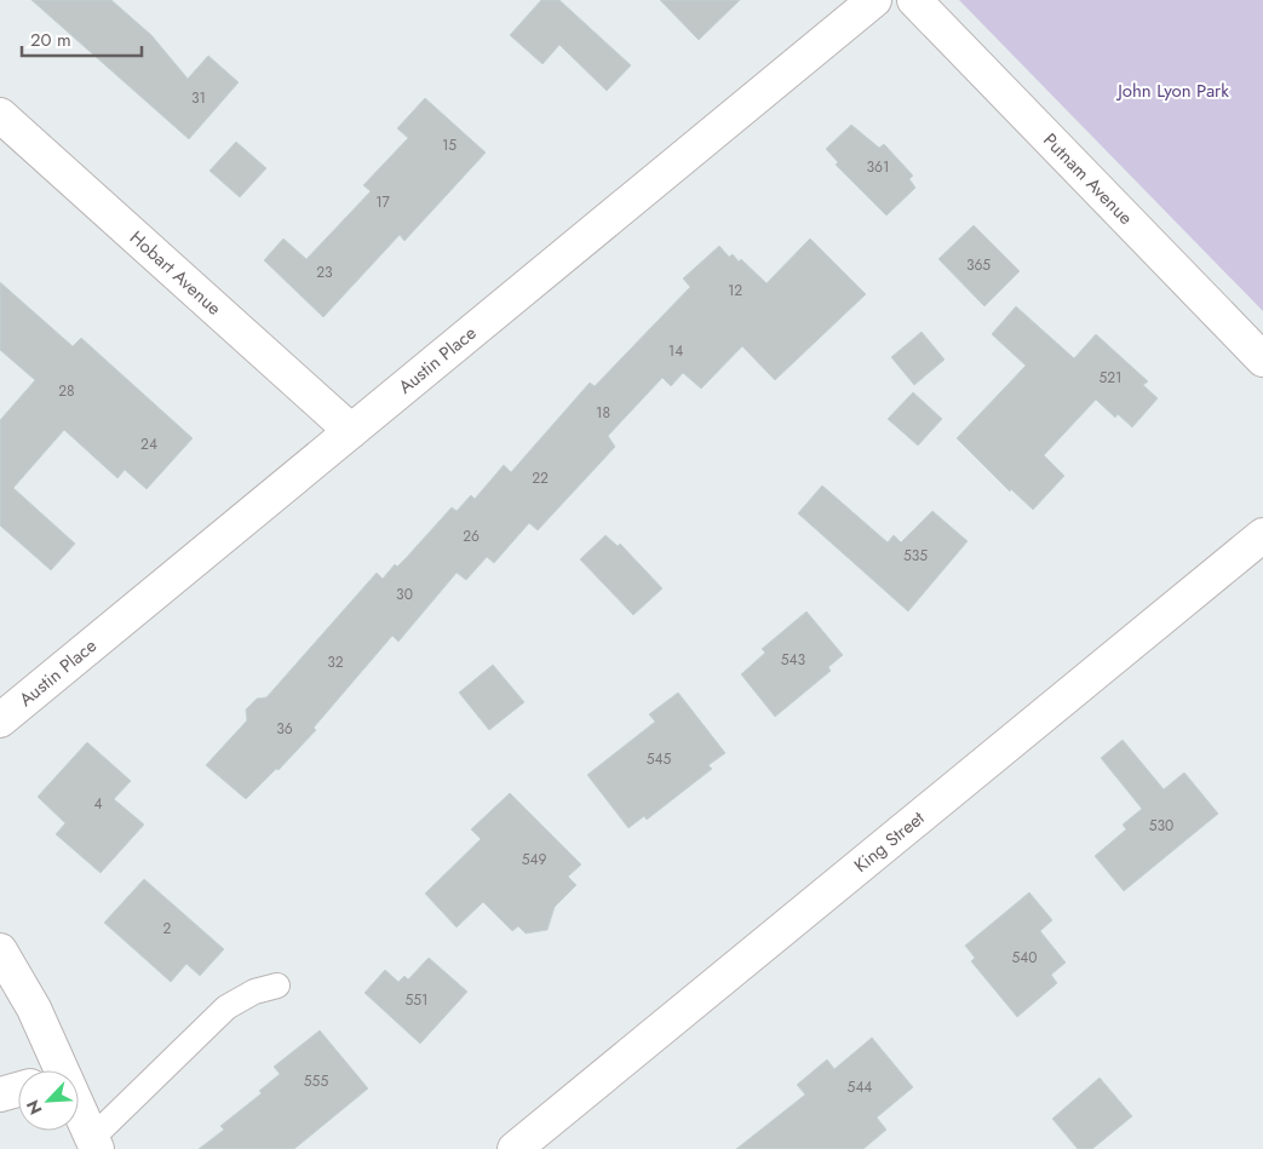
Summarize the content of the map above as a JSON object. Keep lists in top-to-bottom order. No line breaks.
{"streets":{"street":["Putnam Avenue","Hobart Avenue","Austin Place","King Street"]},"crossings":[["Hobart Avenue","Austin Place"]],"parks":["John Lyon Park"],"house_numbers":["31","15","361","17","365","23","12","14","521","28","18","24","22","26","535","30","543","32","36","545","4","530","549","2","540","551","555","544"],"scale_bar":"20 m","north":"bottom left"}
